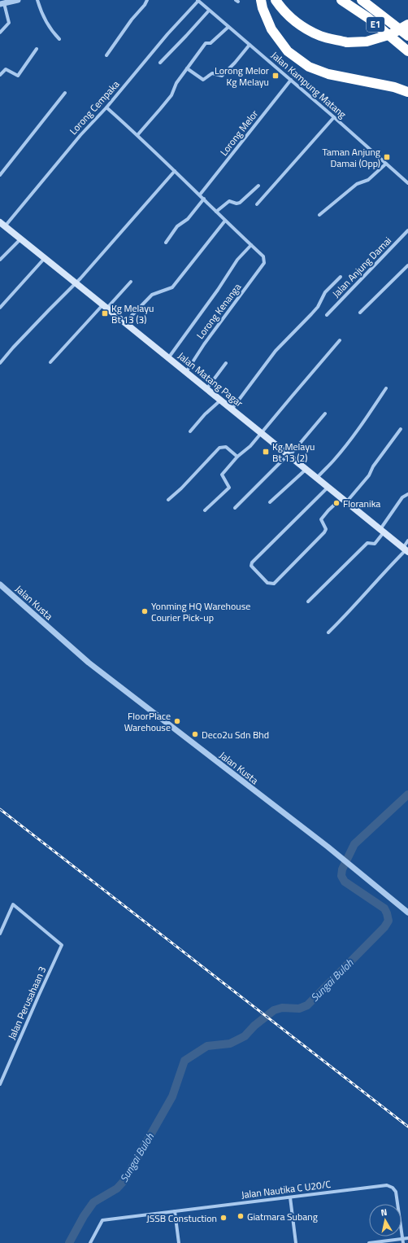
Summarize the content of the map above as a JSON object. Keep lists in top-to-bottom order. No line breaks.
{"streets":{"highway":["E1"],"main road":["Jalan Matang Pagar"],"street":["Jalan Kampung Matang","Lorong Cempaka","Lorong Melor","Jalan Anjung Damai","Lorong Kenanga","Jalan Kusta","Jalan Perusahaan 3","Jalan Nautika C U20/C"]},"crossings":[["Jalan Kampung Matang","Lorong Cempaka"],["Jalan Kampung Matang","Lorong Melor"],["Lorong Cempaka","Jalan Matang Pagar"],["Lorong Kenanga","Jalan Matang Pagar"]],"water":["Sungai Buloh"],"places":{"transit":["Lorong Melor Kg Melayu","Taman Anjung Damai (Opp)","Kg Melayu Bt 13 (3)","Kg Melayu Bt 13 (2)"],"other":["Floranika","Yonming HQ Warehouse Courier Pick-up","FloorPlace Warehouse","Deco2u Sdn Bhd","Giatmara Subang","JSSB Constuction"]},"north":"top"}
